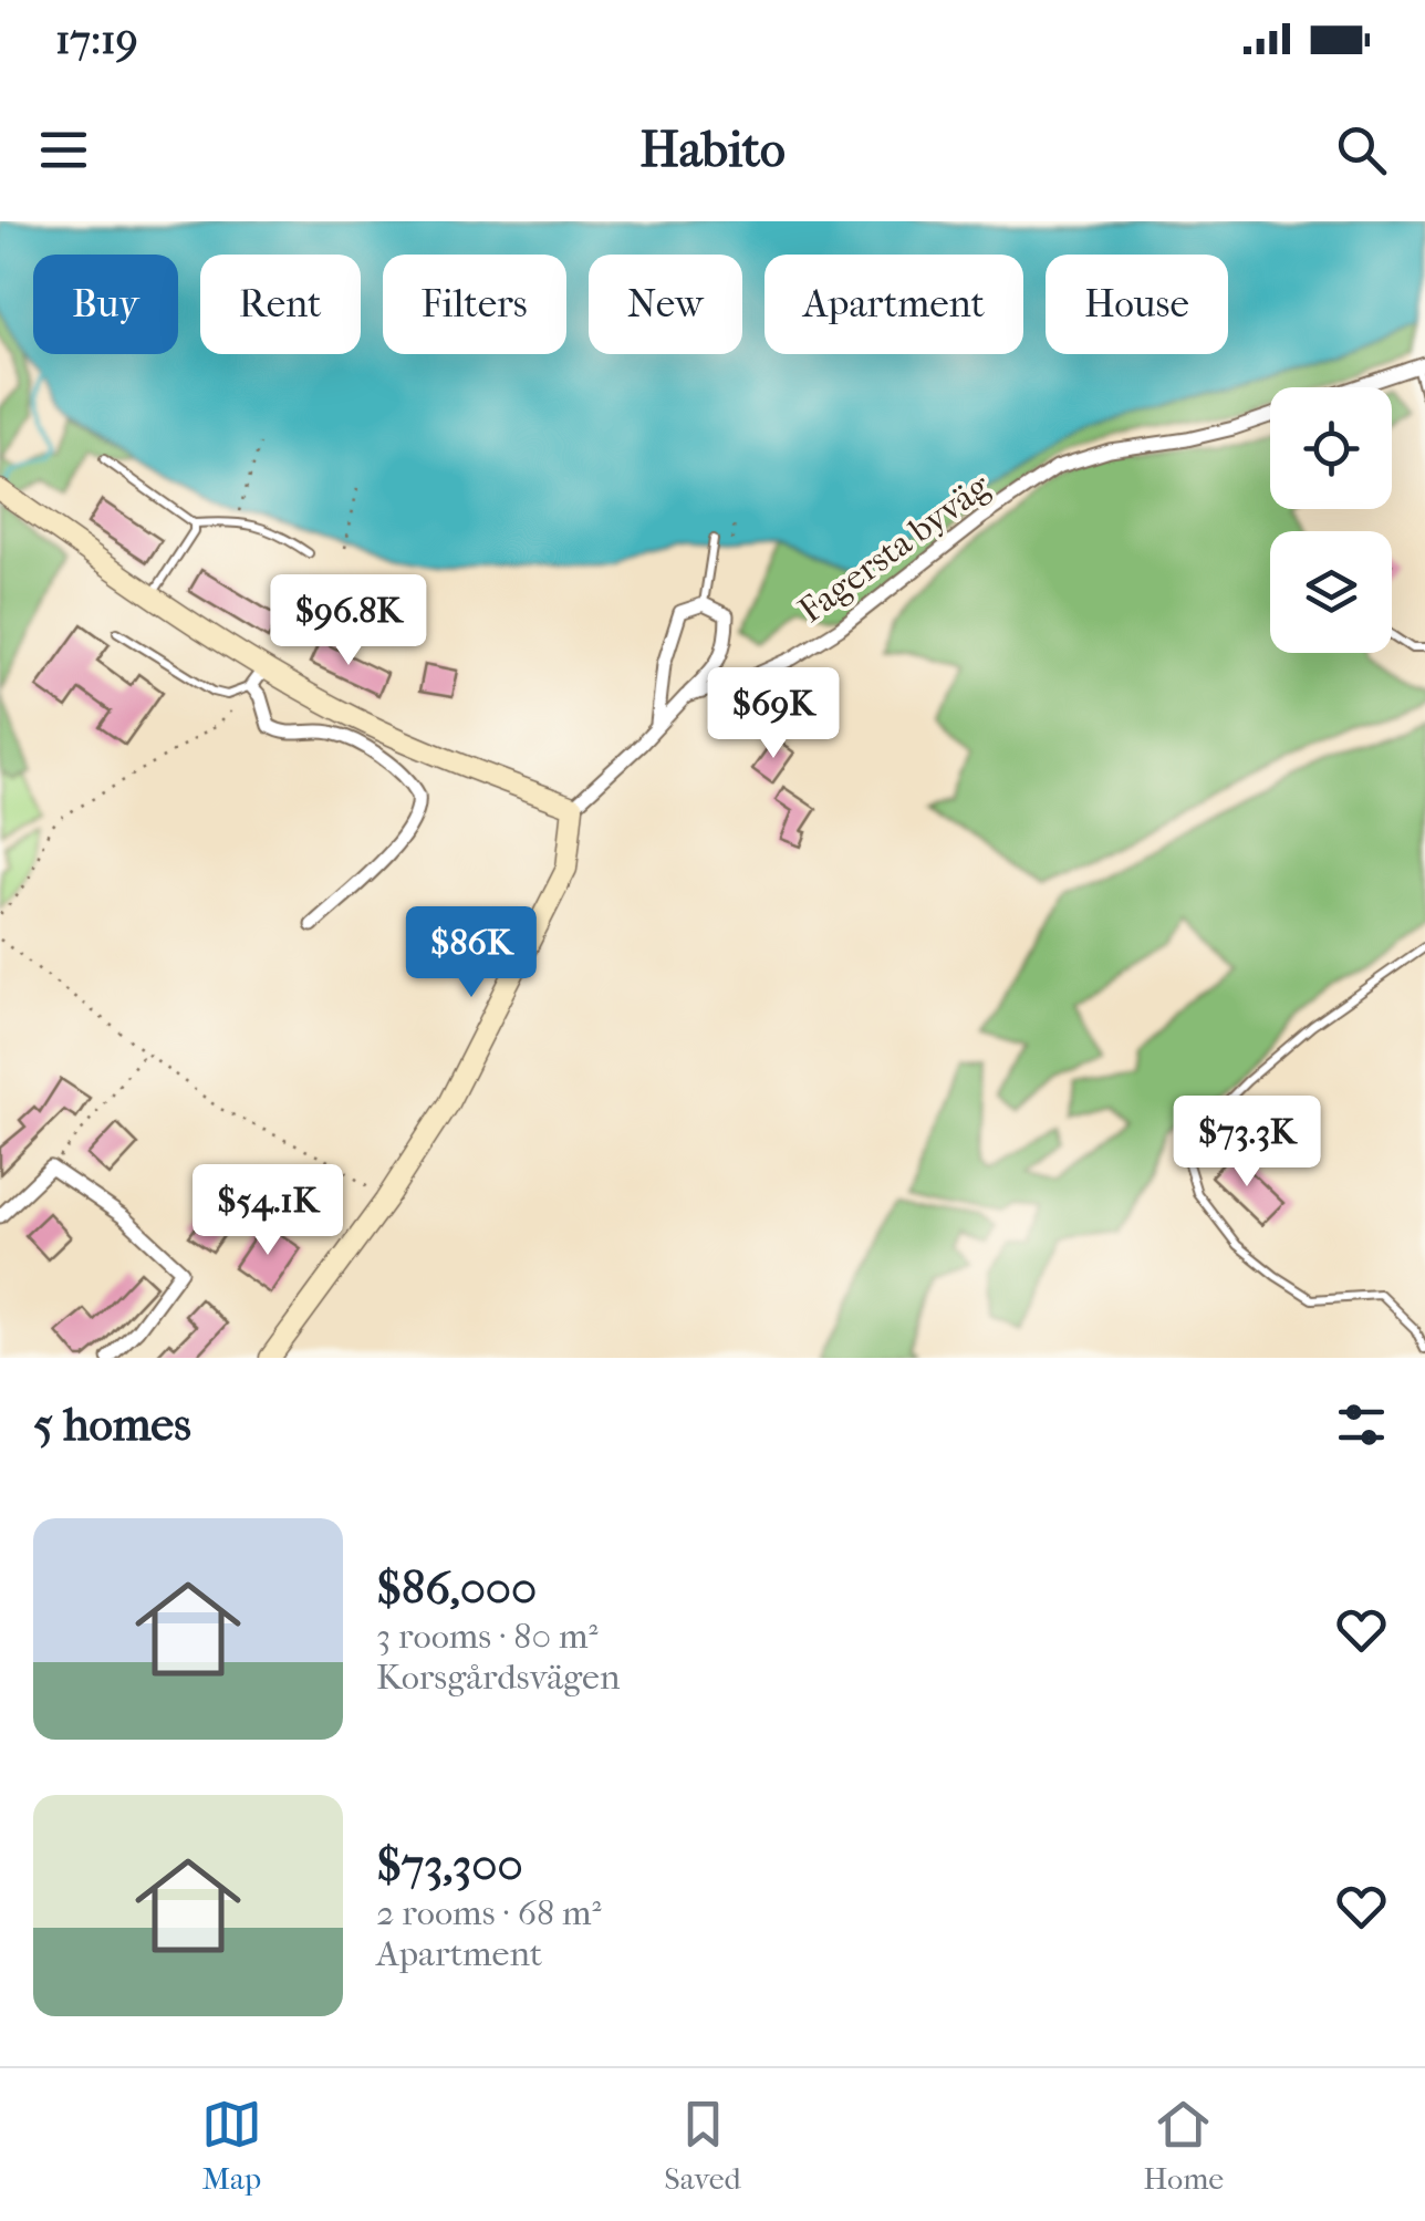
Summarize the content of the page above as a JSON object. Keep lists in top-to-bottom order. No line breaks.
{"streets":{"street":["Fagersta byväg"]},"page":{"status":"17:19","header":"Habito","chip":["Buy","Rent","Filters","New","Apartment","House"],"price":["$96.8K","$69K","$86K","$73.3K","$54.1K"],"heading":"5 homes","list":[{"name":"$86,000","note":"3 rooms · 80 m² · Korsgårdsvägen"},{"name":"$73,300","note":"2 rooms · 68 m² · Apartment"}],"tabs":["Map","Saved","Home"]}}
